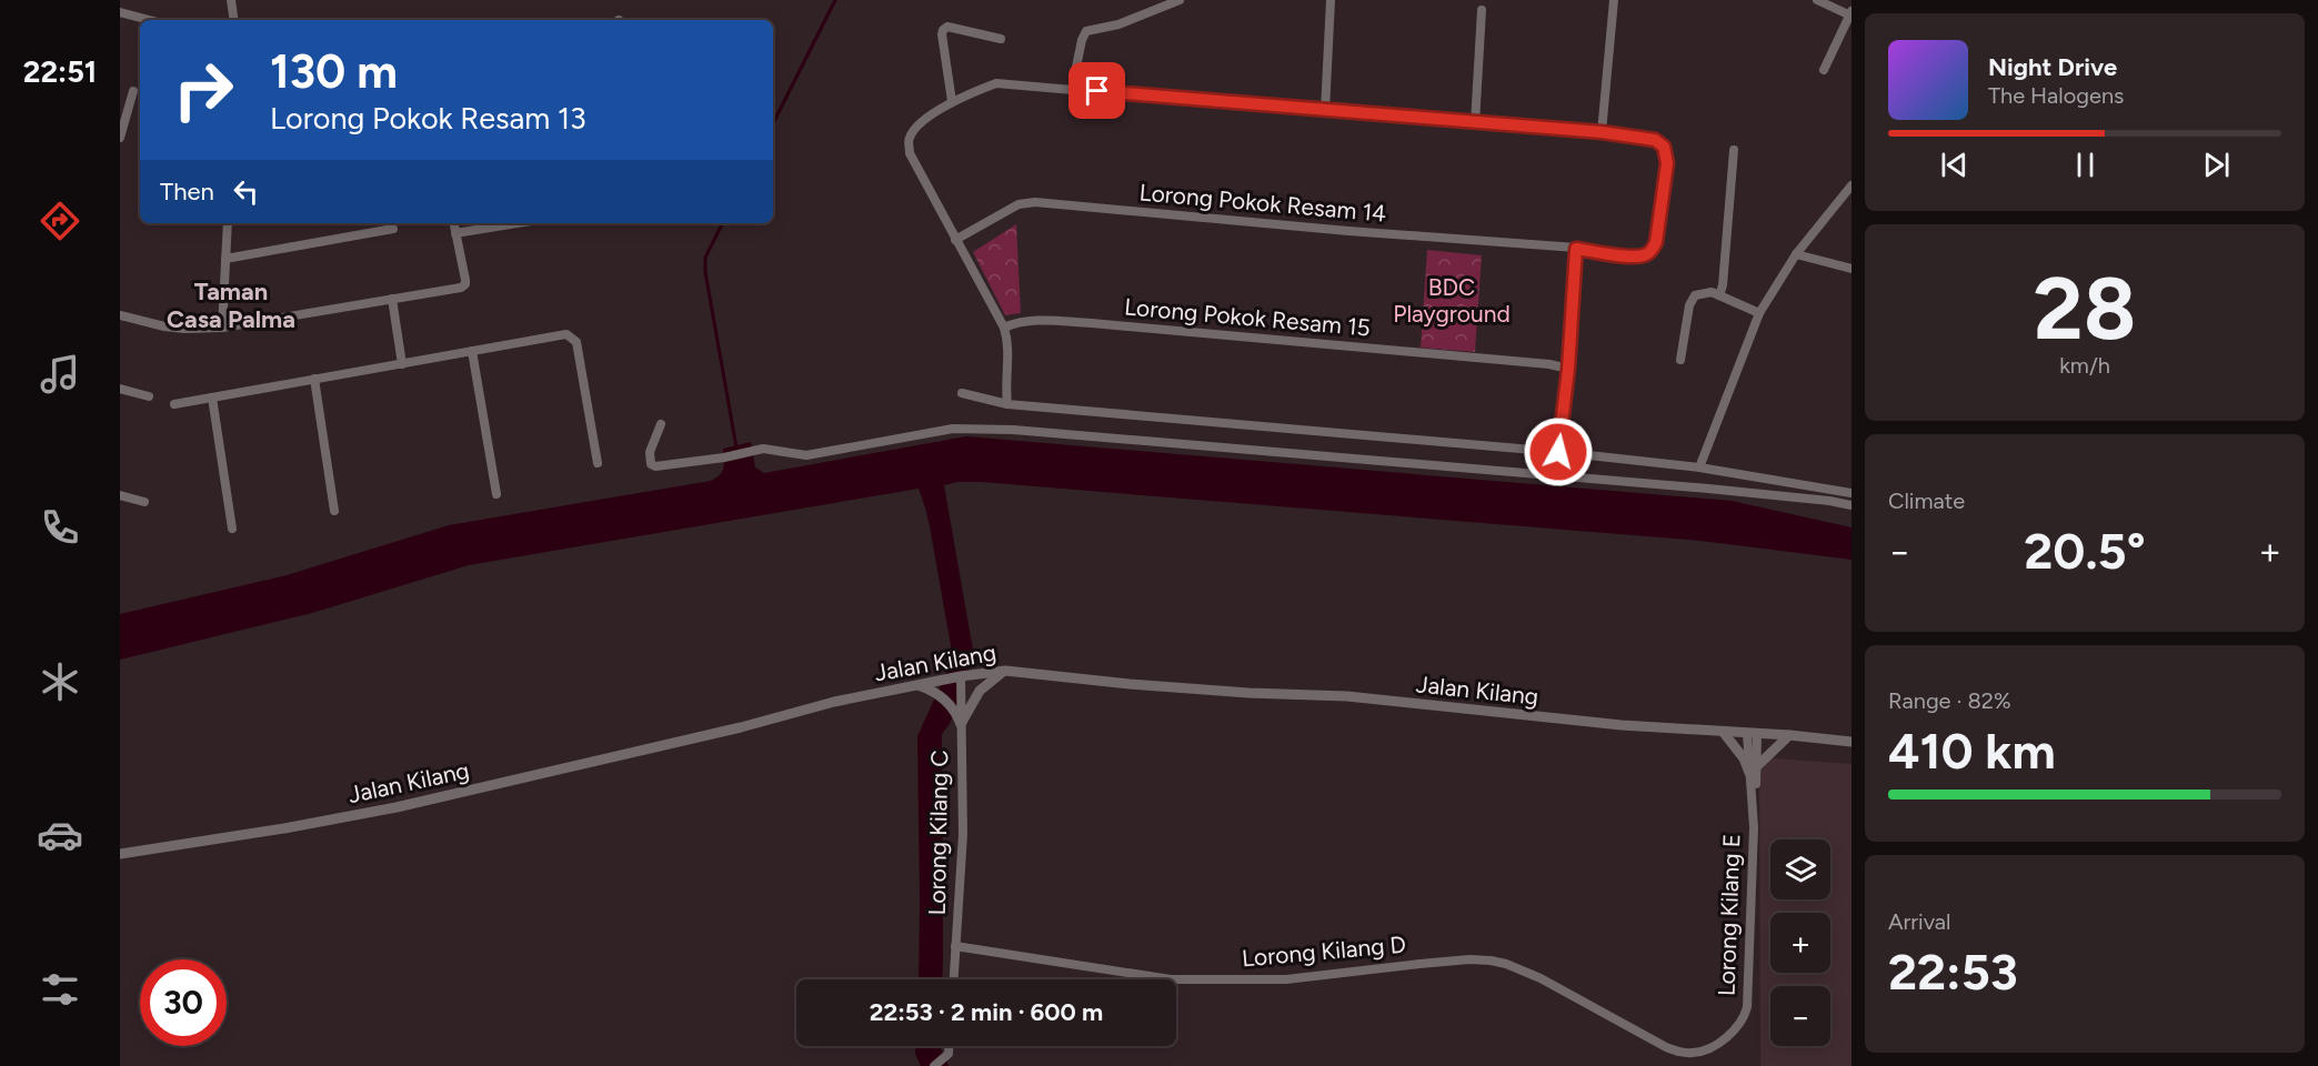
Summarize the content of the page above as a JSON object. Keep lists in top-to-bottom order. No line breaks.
{"streets":{"street":["Lorong Pokok Resam 14","Lorong Pokok Resam 15","Jalan Kilang","Lorong Kilang C","Lorong Kilang E","Lorong Kilang D"]},"crossings":[["Jalan Kilang","Lorong Kilang C"],["Jalan Kilang","Lorong Kilang E"],["Lorong Kilang C","Lorong Kilang D"],["Lorong Kilang E","Lorong Kilang D"]],"districts":["Taman Casa Palma"],"parks":["BDC Playground"],"page":{"tabs":"22:51","turn":["130 m","Lorong Pokok Resam 13"],"song":["Night Drive","The Halogens"],"then":"Then","tile":[["28","km/h"],"Climate",["Range · 82%","410 km"],["Arrival","22:53"]],"heat":["−","20.5°","+"],"map_buttons":["+","−"],"limit":"30","trip":"22:53 · 2 min · 600 m"}}
